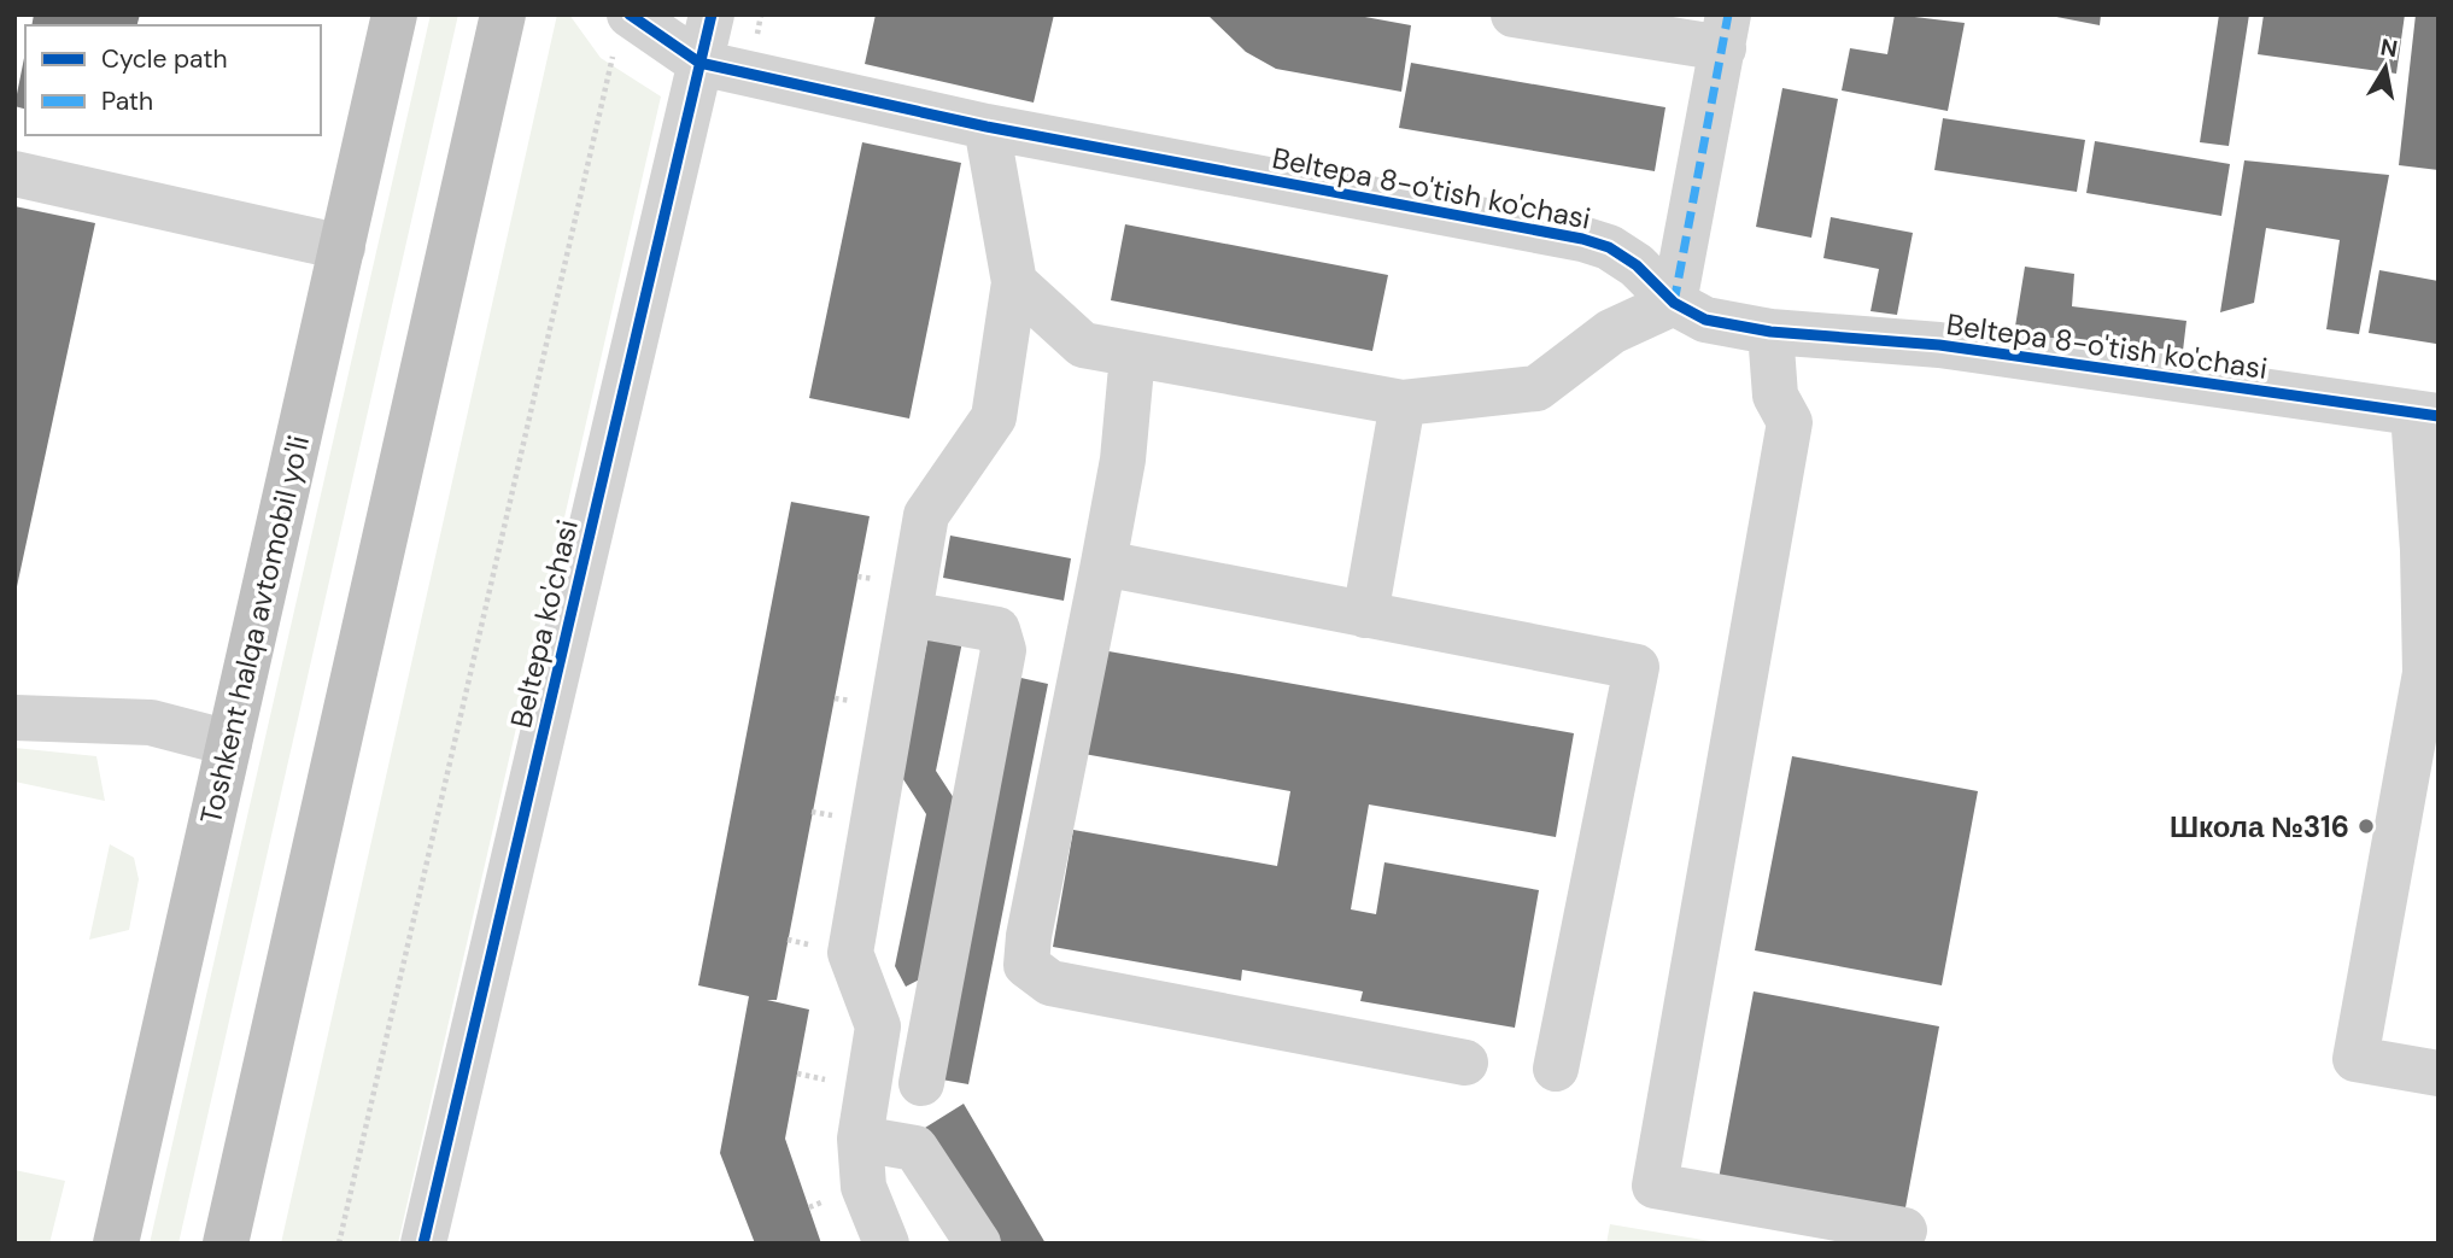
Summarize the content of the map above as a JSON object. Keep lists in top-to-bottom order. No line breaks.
{"streets":{"highway":["Toshkent halqa avtomobil yo'li"],"street":["Beltepa 8-o'tish ko'chasi","Beltepa ko'chasi"]},"crossings":[["Beltepa 8-o'tish ko'chasi","Beltepa ko'chasi"]],"places":["Школа №316"],"legend":["Cycle path","Path"],"north":"top"}
